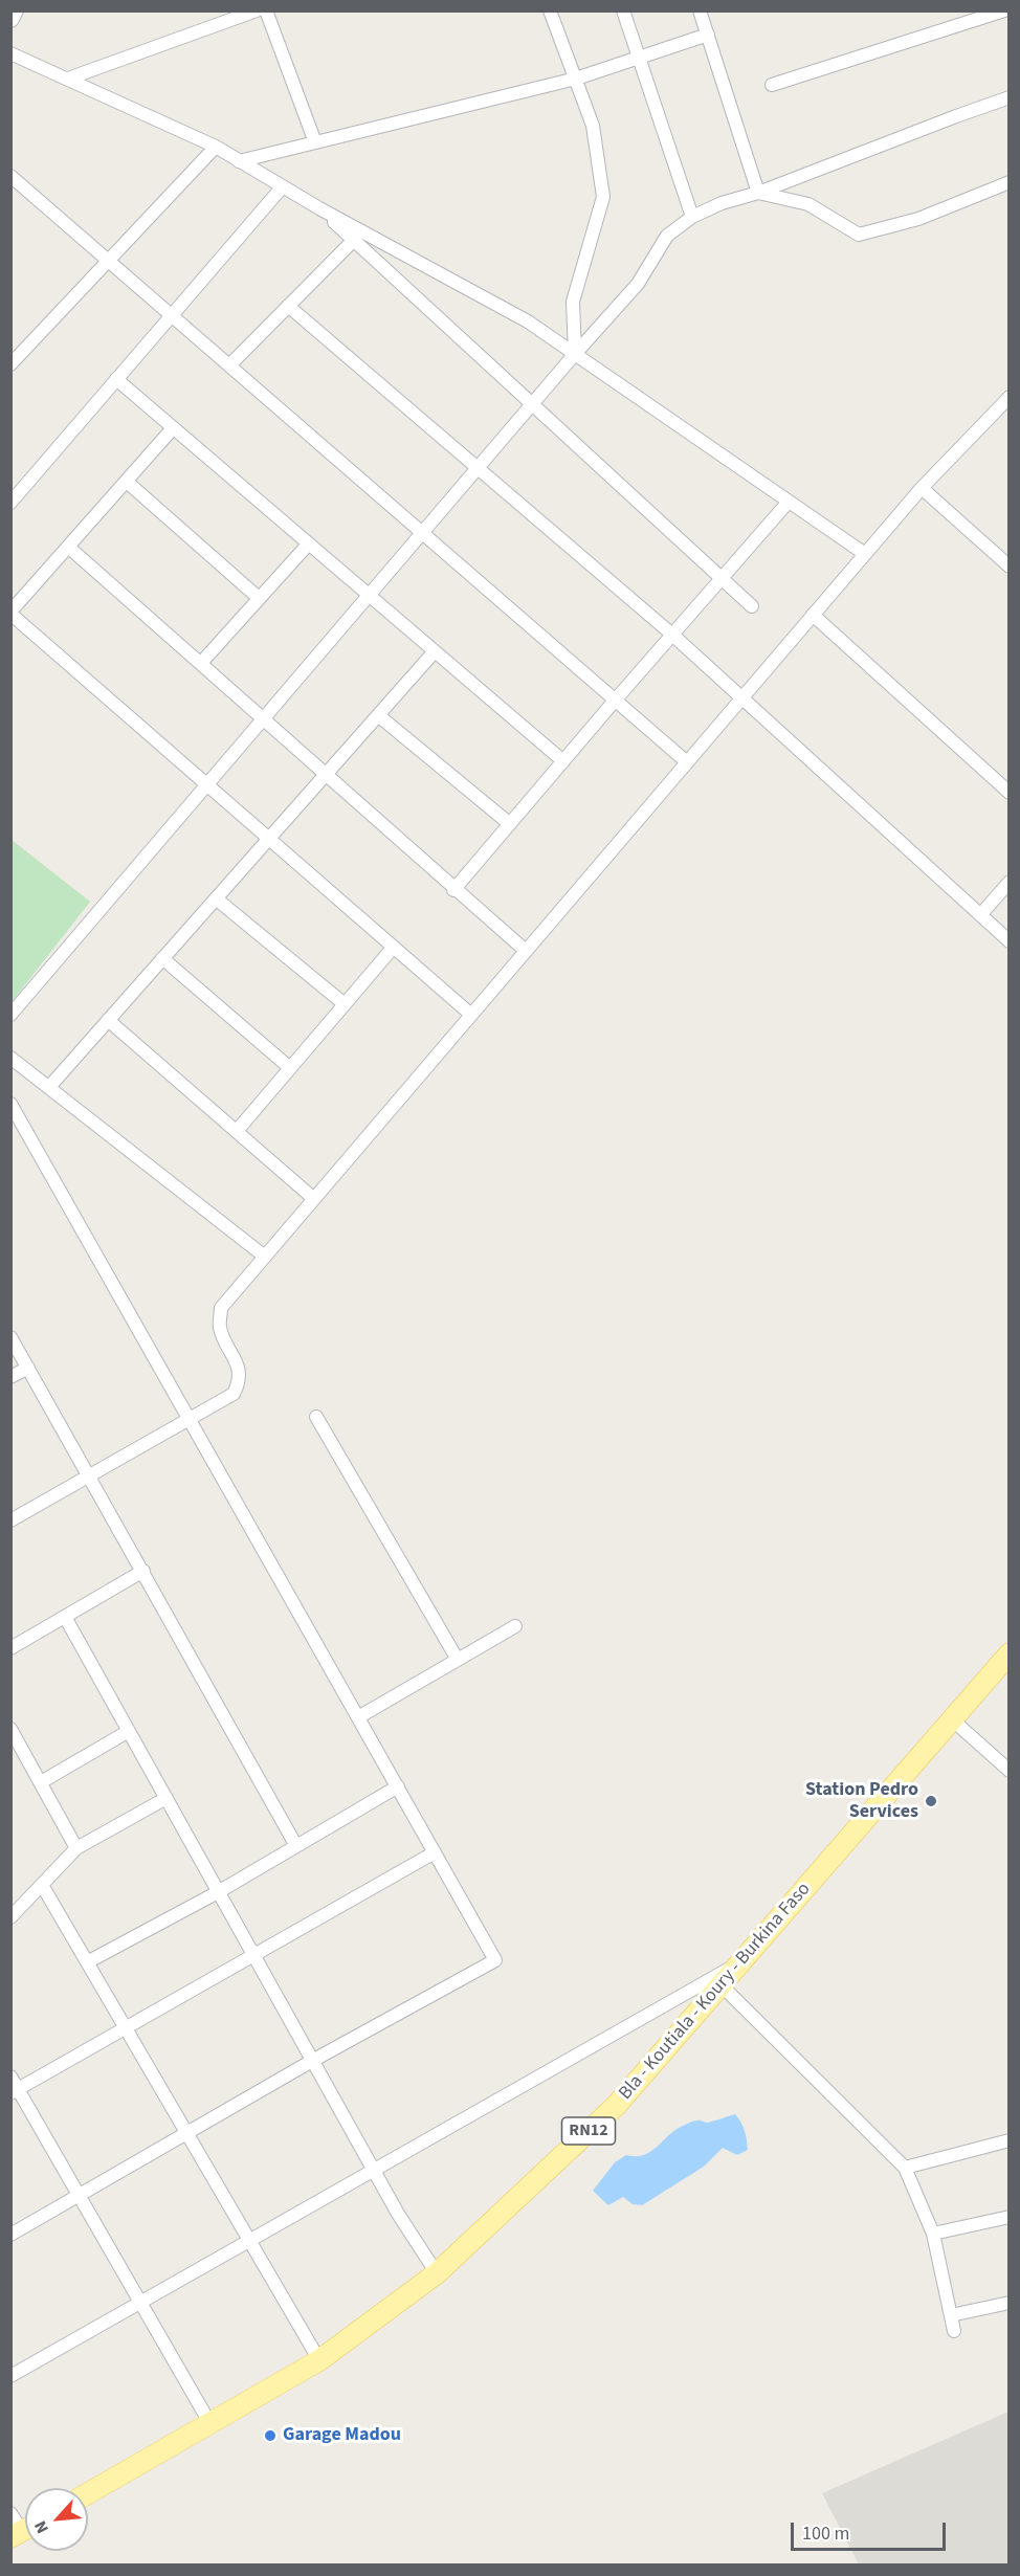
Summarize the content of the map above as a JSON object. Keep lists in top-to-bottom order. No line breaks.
{"streets":{"main road":["Bla - Koutiala - Koury - Burkina Faso","RN12"]},"places":["Station Pedro Services","Garage Madou"],"scale_bar":"100 m","north":"bottom left"}
